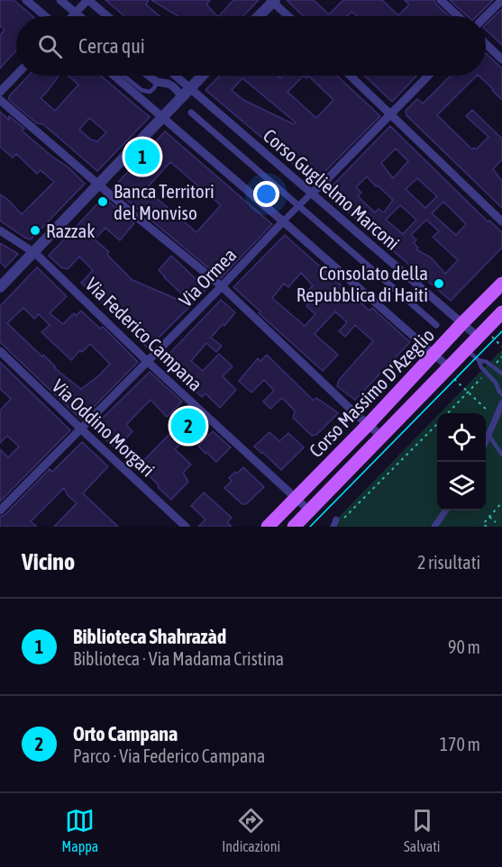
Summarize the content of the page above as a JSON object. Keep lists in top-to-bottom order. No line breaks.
{"streets":{"main road":["Corso Massimo D'Azeglio"],"street":["Corso Guglielmo Marconi","Via Ormea","Via Federico Campana","Via Oddino Morgari"]},"crossings":[["Corso Guglielmo Marconi","Via Ormea"],["Corso Guglielmo Marconi","Corso Massimo D'Azeglio"],["Via Ormea","Via Federico Campana"],["Via Ormea","Via Oddino Morgari"],["Via Federico Campana","Corso Massimo D'Azeglio"]],"places":["Banca Territori del Monviso","Razzak","Consolato della Repubblica di Haiti"],"page":{"search":"Cerca qui","pins":["1","2"],"heading":["Vicino","2 risultati"],"list":[{"mark":"1","name":"Biblioteca Shahrazàd","note":"Biblioteca · Via Madama Cristina","value":"90 m"},{"mark":"2","name":"Orto Campana","note":"Parco · Via Federico Campana","value":"170 m"}],"nav":["Mappa","Indicazioni","Salvati"]}}
